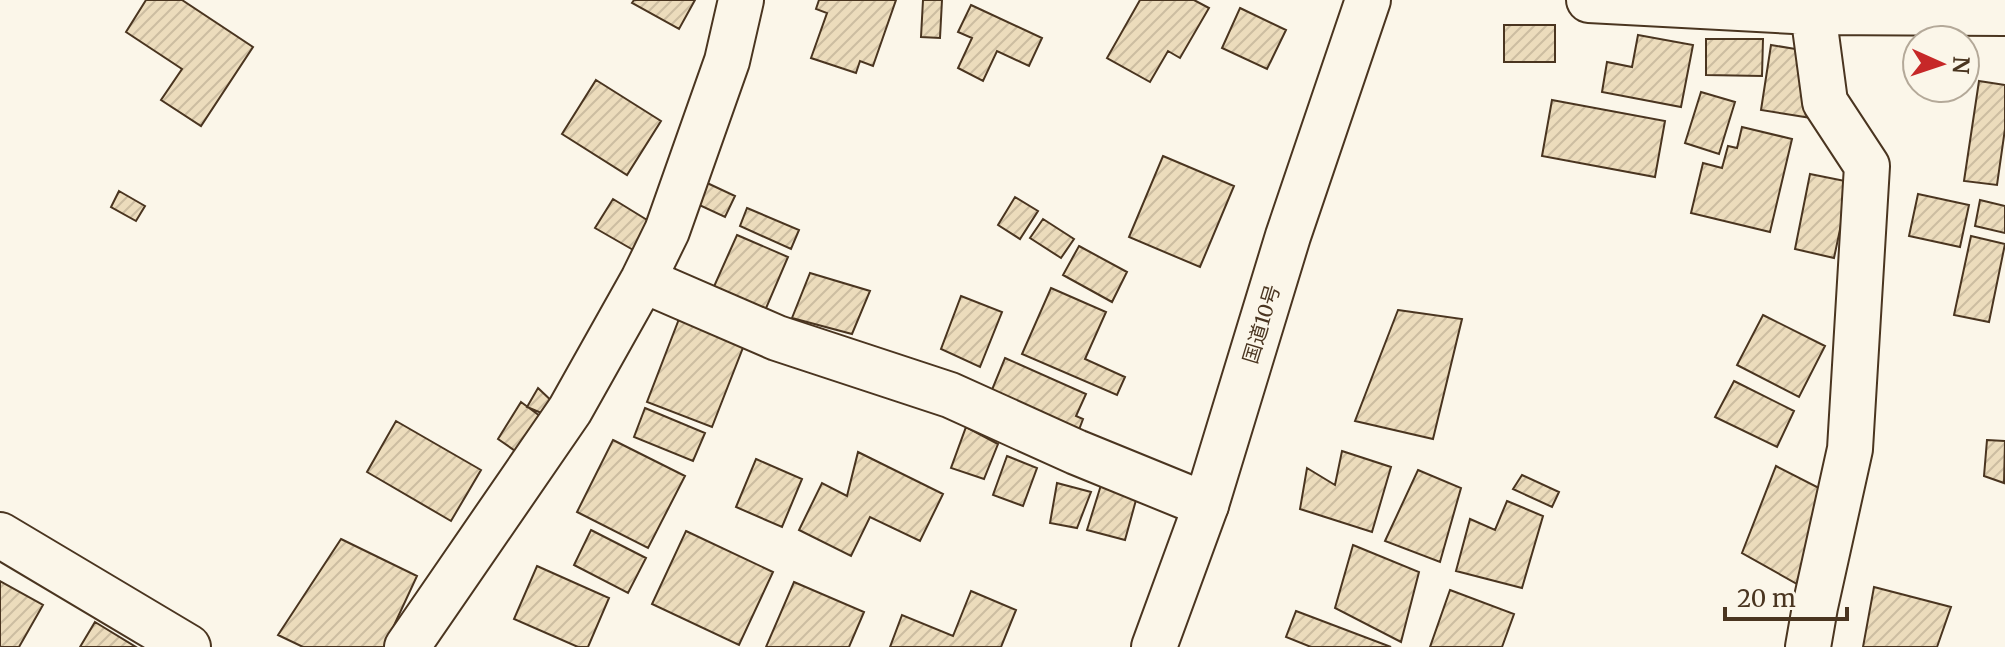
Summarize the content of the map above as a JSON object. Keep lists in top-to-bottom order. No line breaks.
{"streets":{"main road":["国道10号"]},"scale_bar":"20 m","north":"right"}
